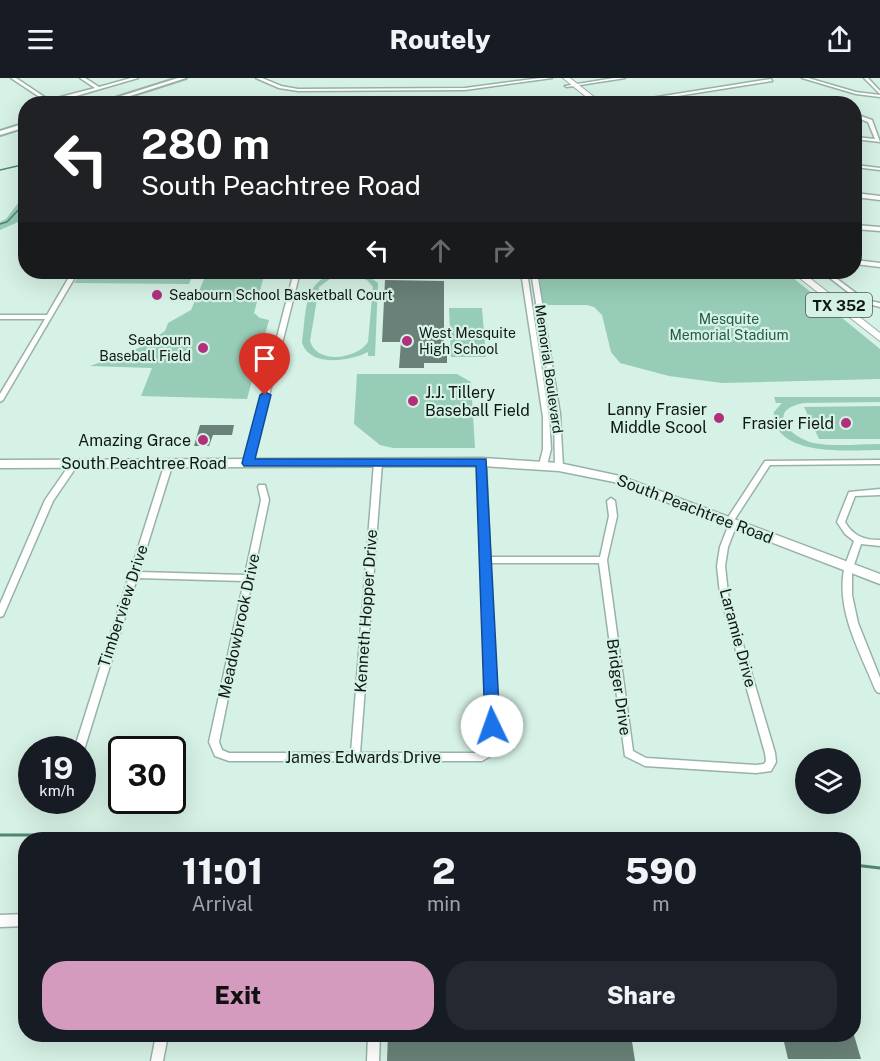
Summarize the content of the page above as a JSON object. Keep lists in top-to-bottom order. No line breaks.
{"streets":{"main road":["TX 352","South Peachtree Road"],"street":["Memorial Boulevard","Timberview Drive","Kenneth Hopper Drive","Meadowbrook Drive","Laramie Drive","Bridger Drive","James Edwards Drive"]},"crossings":[["Memorial Boulevard","South Peachtree Road"],["South Peachtree Road","Timberview Drive"],["South Peachtree Road","Kenneth Hopper Drive"],["South Peachtree Road","Laramie Drive"],["Kenneth Hopper Drive","James Edwards Drive"],["Meadowbrook Drive","James Edwards Drive"],["Laramie Drive","Bridger Drive"]],"parks":["Mesquite Memorial Stadium"],"places":["Seabourn School Basketball Court","West Mesquite High School","Seabourn Baseball Field","J.J. Tillery Baseball Field","Lanny Frasier Middle Scool","Frasier Field","Amazing Grace"],"page":{"header":"Routely","turn":["280 m","South Peachtree Road"],"speed":"19 km/h","limit":"30","eta":["11:01","Arrival","2","min","590","m"],"buttons":["Exit","Share"]}}
